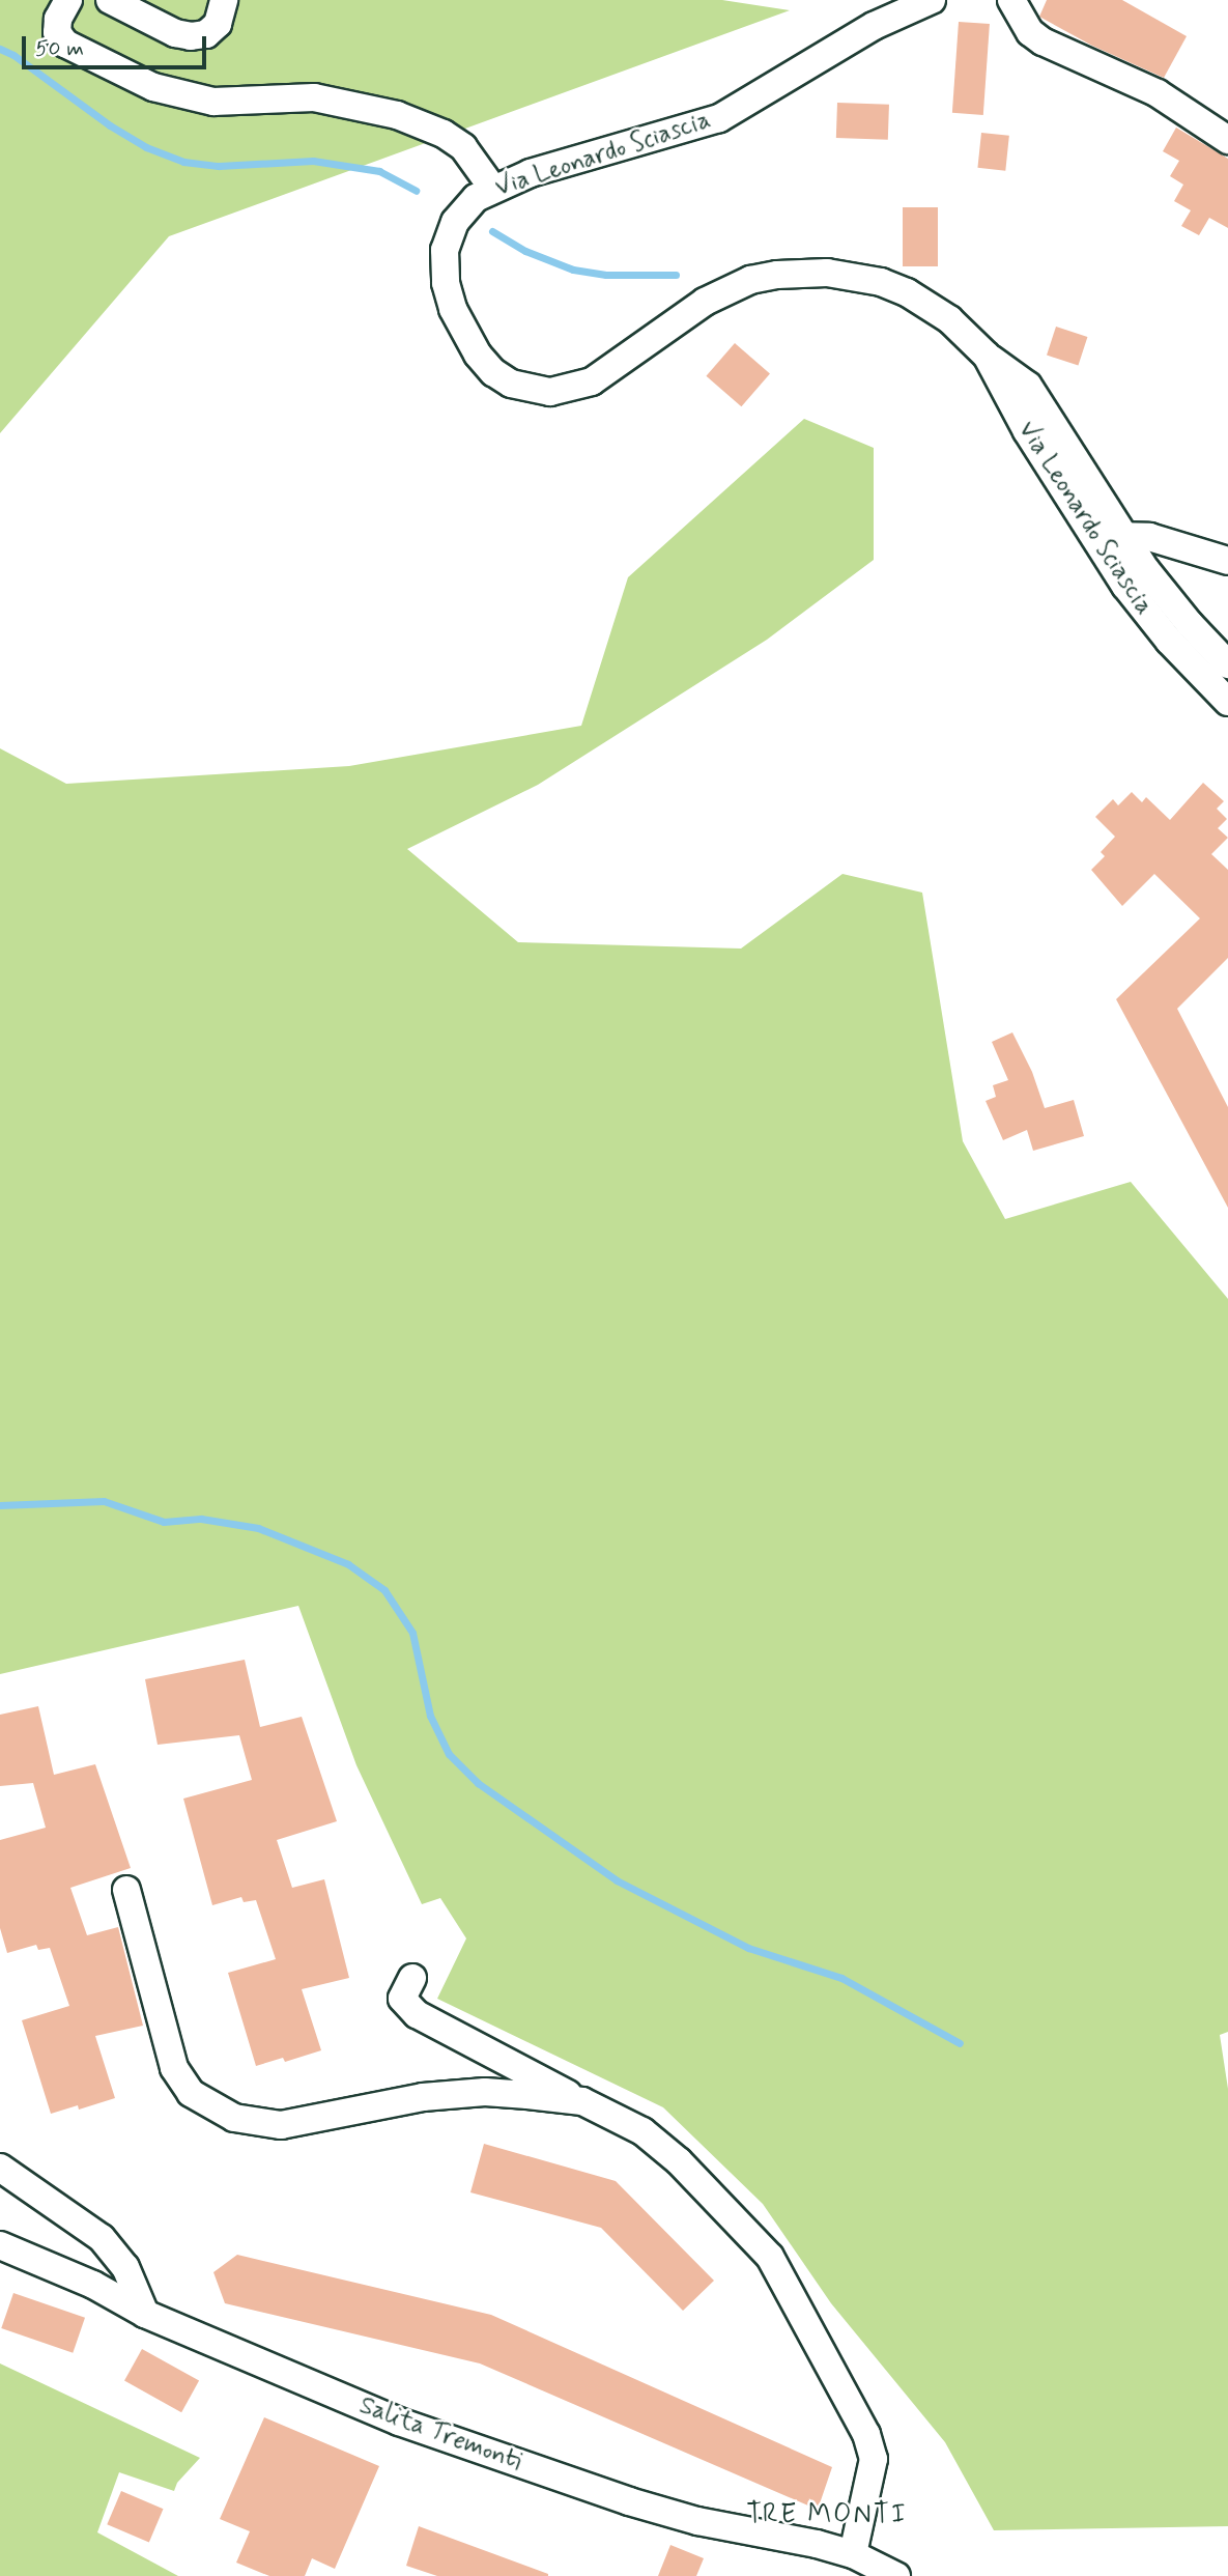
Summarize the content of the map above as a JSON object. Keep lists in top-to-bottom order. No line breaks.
{"streets":{"street":["Via Leonardo Sciascia","Salita Tremonti"]},"districts":["TRE MONTI"],"scale_bar":"50 m"}
